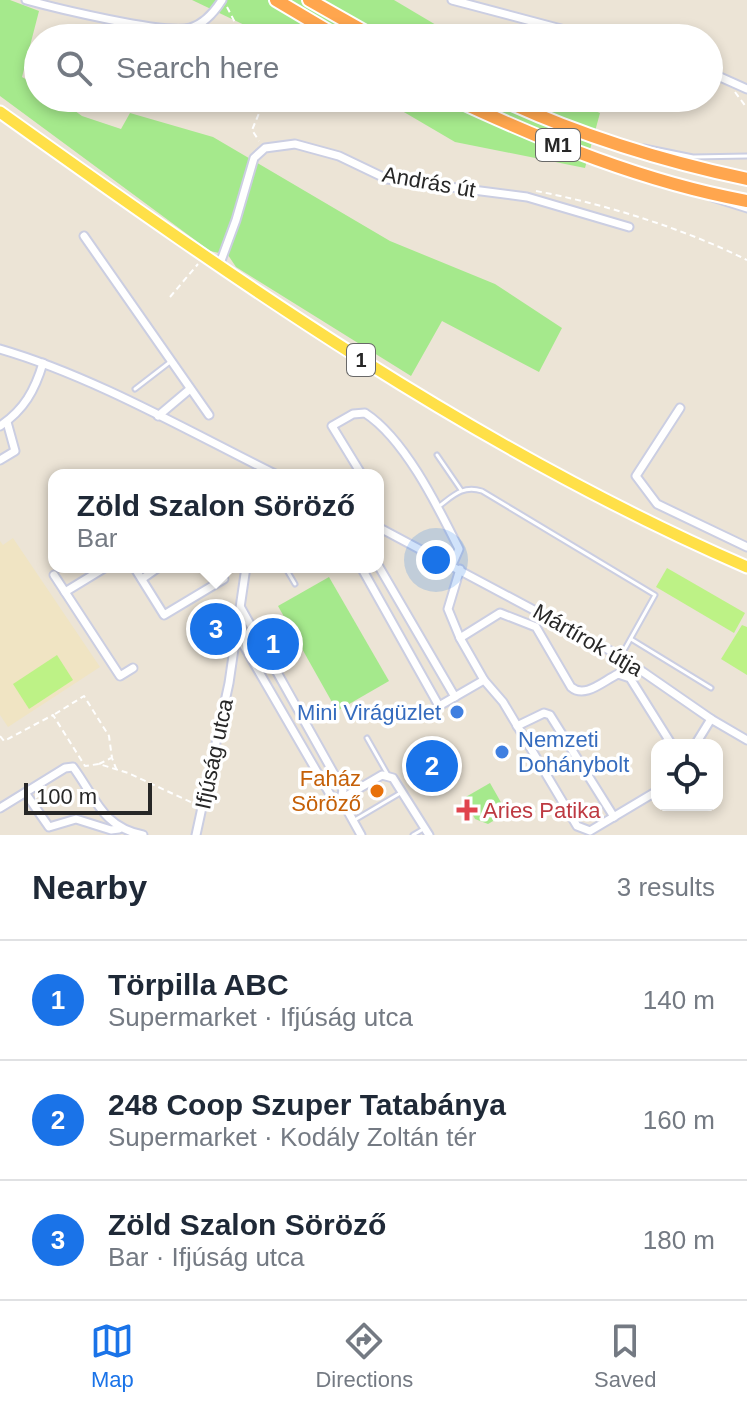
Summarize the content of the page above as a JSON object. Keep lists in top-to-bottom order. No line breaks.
{"streets":{"highway":["M1"],"main road":["1"],"street":["András út","Mártírok útja","Ifjúság utca"]},"places":{"other":["Mini Virágüzlet","Nemzeti Dohánybolt","Faház Söröző"],"health":["Aries Patika"]},"scale_bar":"100 m","page":{"search":"Search here","popup":["Zöld Szalon Söröző","Bar"],"pins":["3","1","2"],"scale":"100 m","heading":["Nearby","3 results"],"list":[{"mark":"1","name":"Törpilla ABC","note":"Supermarket · Ifjúság utca","value":"140 m"},{"mark":"2","name":"248 Coop Szuper Tatabánya","note":"Supermarket · Kodály Zoltán tér","value":"160 m"},{"mark":"3","name":"Zöld Szalon Söröző","note":"Bar · Ifjúság utca","value":"180 m"}],"nav":["Map","Directions","Saved"]}}
